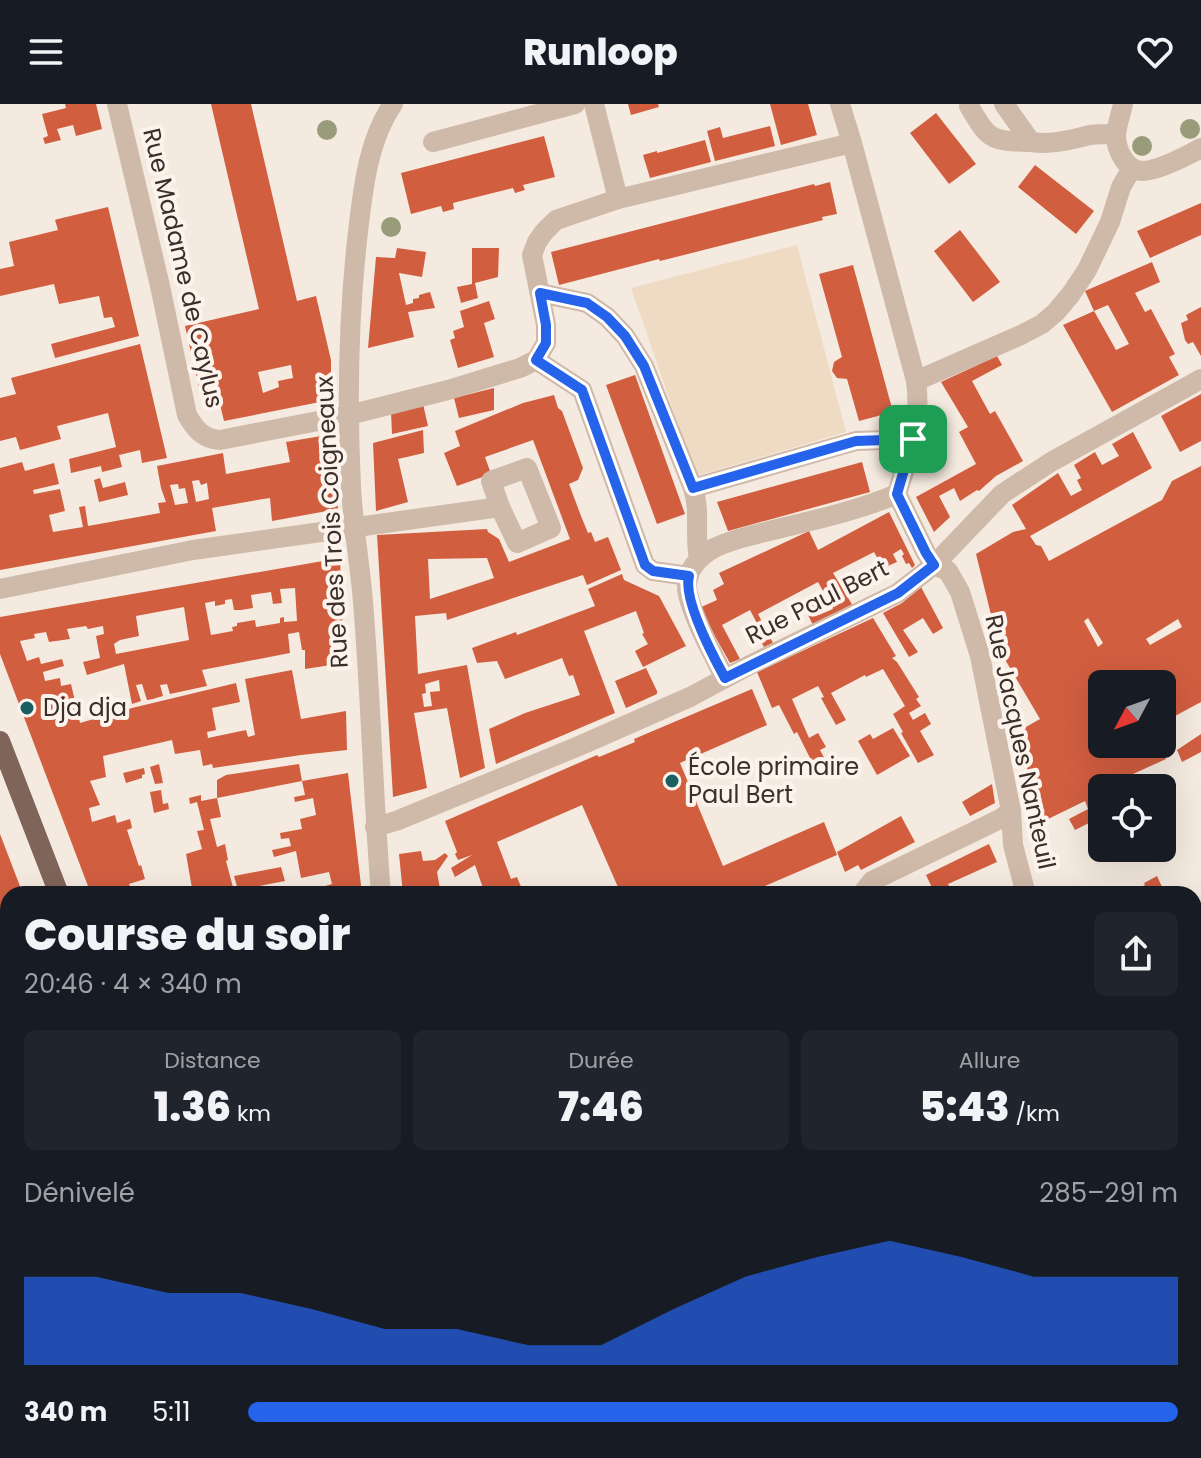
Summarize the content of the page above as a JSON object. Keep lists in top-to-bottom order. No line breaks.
{"streets":{"street":["Rue Madame de Caylus","Rue des Trois Coigneaux","Rue Paul Bert","Rue Jacques Nanteuil"]},"crossings":[["Rue Madame de Caylus","Rue des Trois Coigneaux"],["Rue des Trois Coigneaux","Rue Paul Bert"],["Rue Paul Bert","Rue Jacques Nanteuil"]],"places":["Dja dja","École primaire Paul Bert"],"north":"bottom left","page":{"header":"Runloop","heading":["Course du soir","20:46 · 4 × 340 m"],"stats":[["Distance","1.36 km"],["Durée","7:46"],["Allure","5:43 /km"]],"chart":["Dénivelé","285–291 m"],"list":[{"name":"340 m","note":"5:11"}]}}
